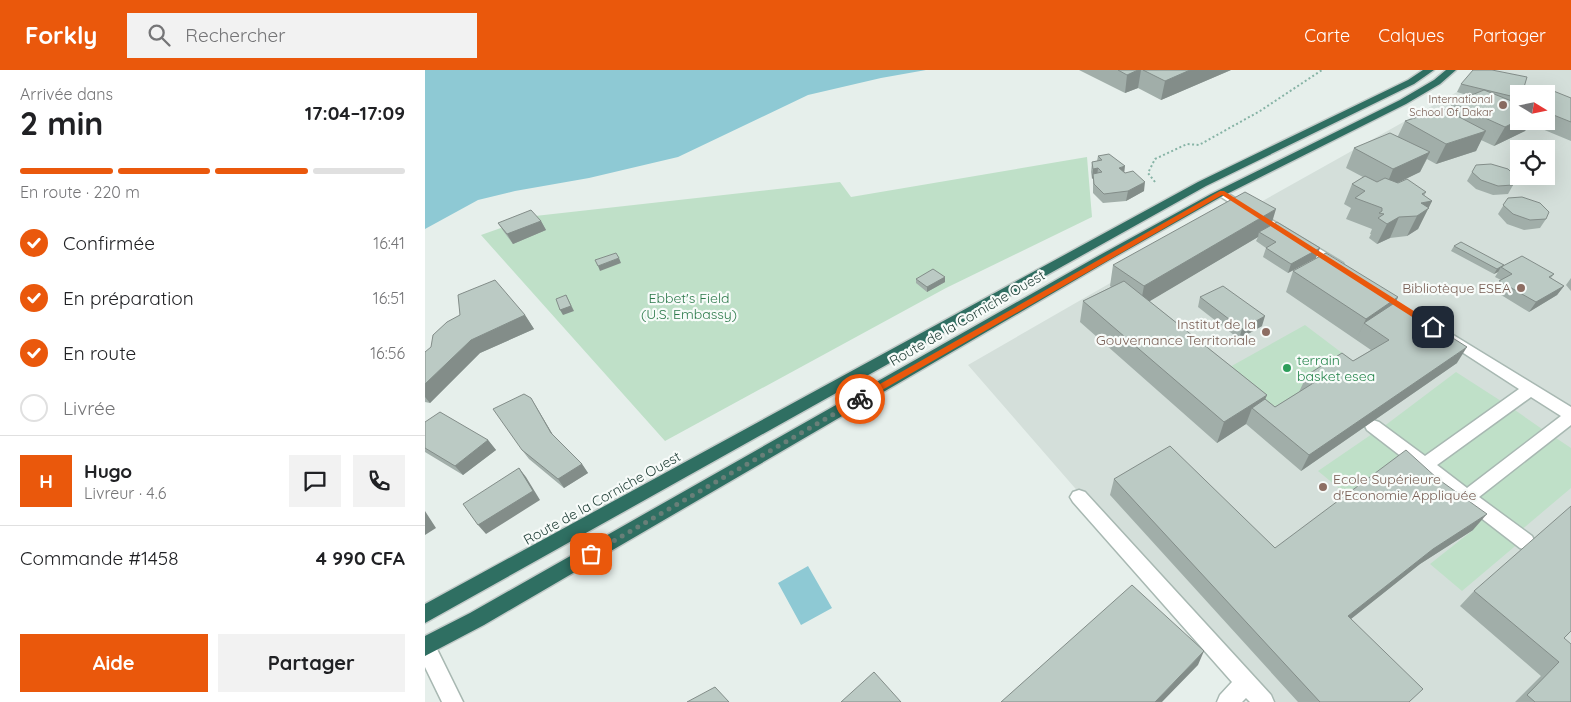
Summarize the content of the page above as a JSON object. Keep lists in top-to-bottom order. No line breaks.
{"streets":{"highway":["Route de la Corniche Ouest"]},"parks":["Ebbet's Field (U.S. Embassy)"],"places":["International School Of Dakar","Bibliotèque ESEA","Institut de la Gouvernance Territoriale","terrain basket esea","Ecole Supérieure d'Economie Appliquée"],"north":"right","page":{"header":"Forkly","search":"Rechercher","nav":["Carte","Calques","Partager"],"heading":["2 min","Arrivée dans","17:04–17:09"],"panel":["Hugo","Livreur · 4.6","Commande #1458","4 990 CFA"],"bar":"En route · 220 m","list":[["Confirmée","16:41"],["En préparation","16:51"],["En route","16:56"],"Livrée"],"round":"H","buttons":["Aide","Partager"]}}
